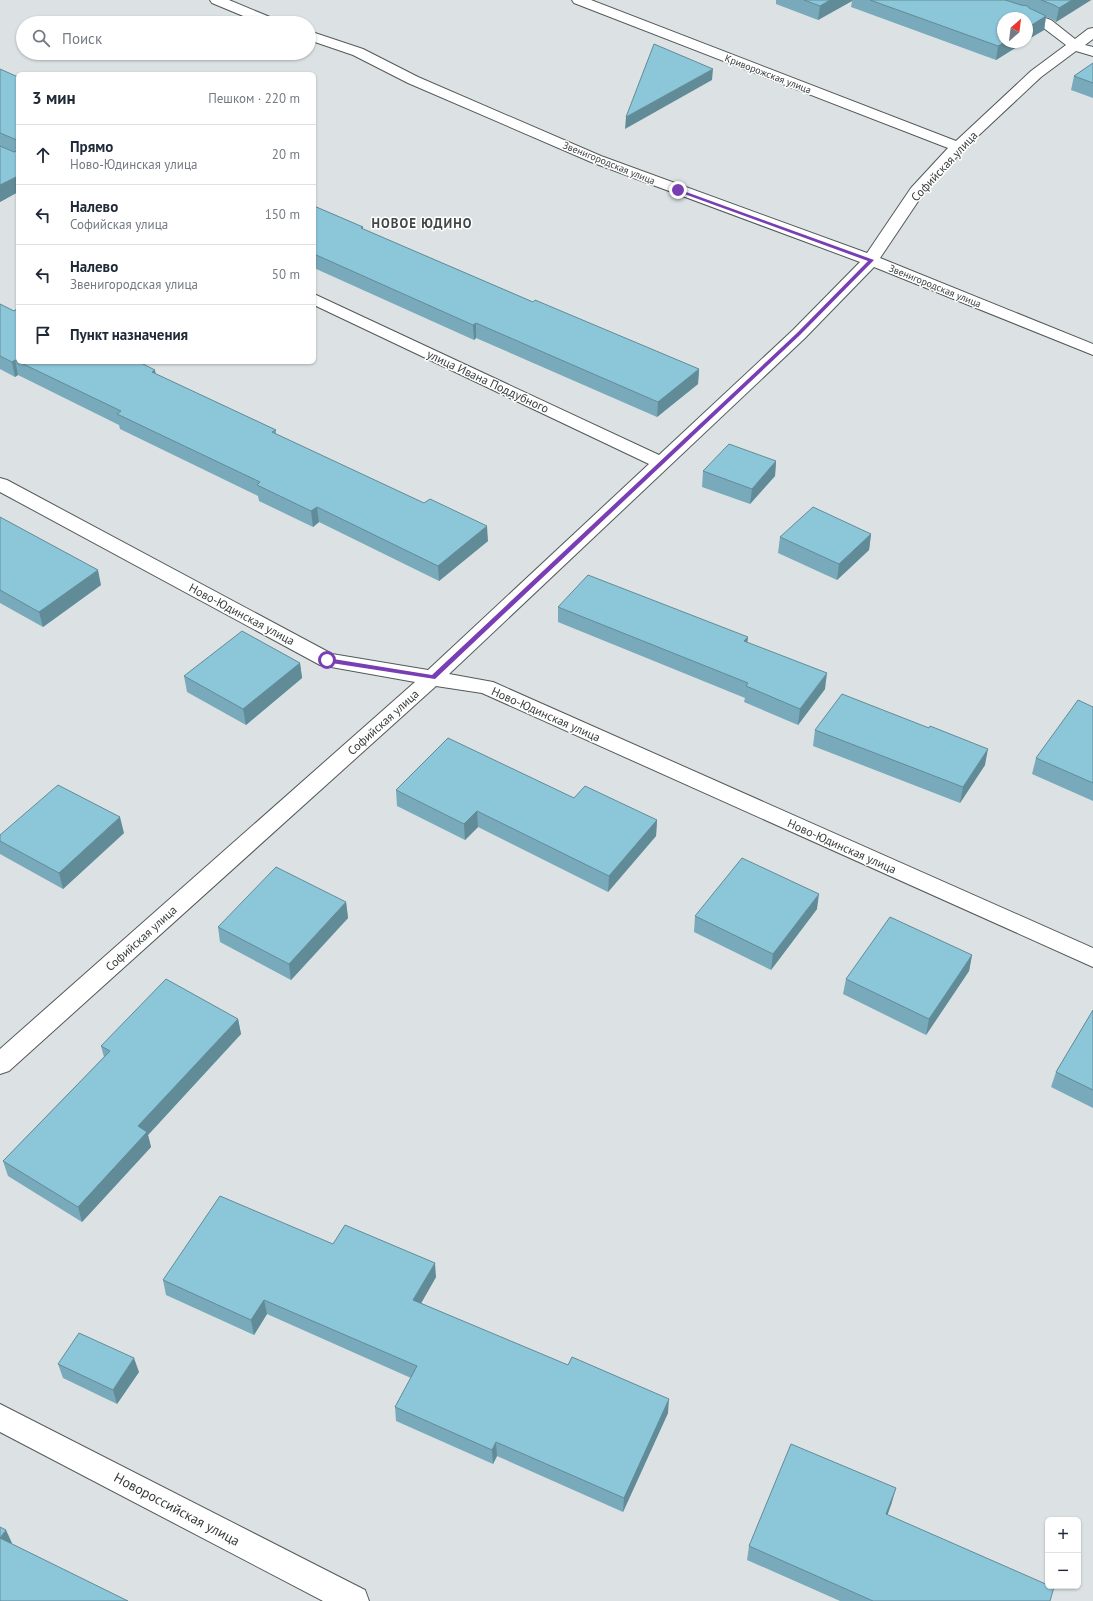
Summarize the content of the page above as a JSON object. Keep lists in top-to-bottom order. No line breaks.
{"streets":{"street":["Криворожская улица","Звенигородская улица","Софийская улица","улица Ивана Поддубного","Ново-Юдинская улица","Новороссийская улица"]},"crossings":[["Криворожская улица","Софийская улица"],["Звенигородская улица","Софийская улица"],["Софийская улица","улица Ивана Поддубного"],["Софийская улица","Ново-Юдинская улица"]],"districts":["НОВОЕ ЮДИНО"],"north":"top right","page":{"search":"Поиск","heading":["3 мин","Пешком · 220 m"],"list":[["Прямо","Ново-Юдинская улица","20 m"],["Налево","Софийская улица","150 m"],["Налево","Звенигородская улица","50 m"],"Пункт назначения"],"map_buttons":["+","−"]}}
